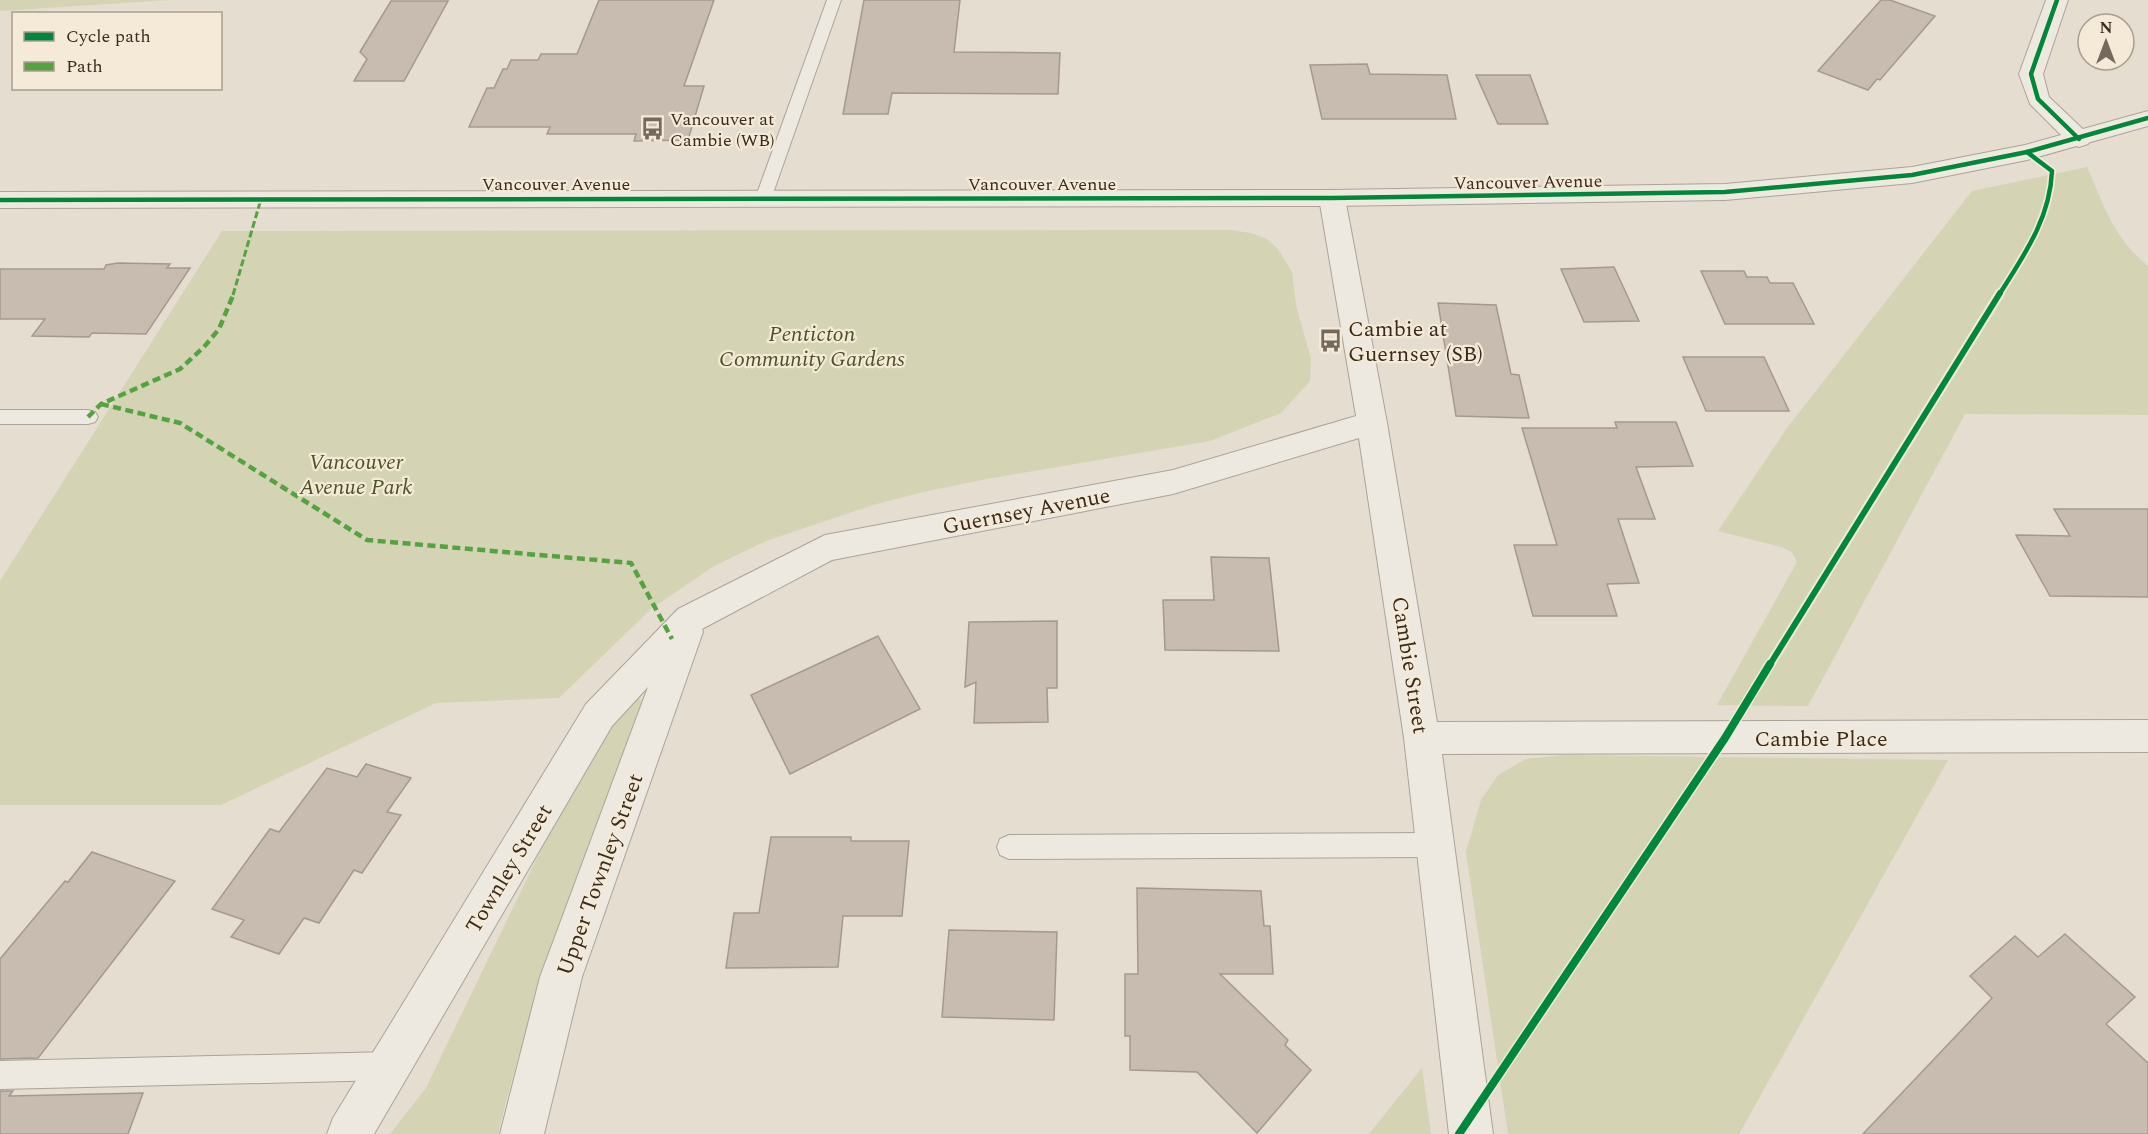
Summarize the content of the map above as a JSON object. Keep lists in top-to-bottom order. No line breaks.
{"streets":{"street":["Vancouver Avenue","Guernsey Avenue","Cambie Street","Cambie Place","Townley Street","Upper Townley Street"]},"crossings":[["Vancouver Avenue","Cambie Street"],["Guernsey Avenue","Cambie Street"],["Guernsey Avenue","Townley Street"],["Guernsey Avenue","Upper Townley Street"],["Cambie Street","Cambie Place"],["Townley Street","Upper Townley Street"]],"parks":["Penticton Community Gardens","Vancouver Avenue Park"],"places":{"bus stop":["Vancouver at Cambie (WB)","Cambie at Guernsey (SB)"]},"legend":["Cycle path","Path"],"north":"top"}
